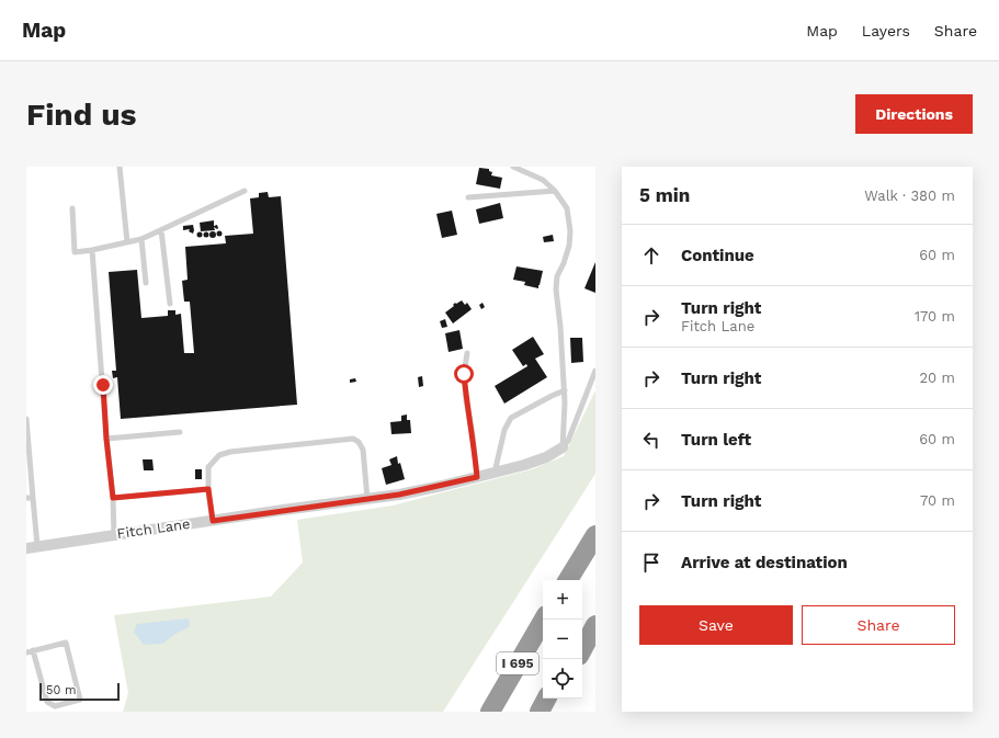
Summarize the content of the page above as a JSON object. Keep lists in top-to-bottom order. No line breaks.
{"streets":{"highway":["I 695"],"street":["Fitch Lane"]},"scale_bar":"50 m","page":{"header":"Map","nav":["Map","Layers","Share"],"buttons":["Directions",["Save","Share"]],"title":"Find us","heading":["5 min","Walk · 380 m"],"list":[["Continue","60 m"],["Turn right","Fitch Lane","170 m"],["Turn right","20 m"],["Turn left","60 m"],["Turn right","70 m"],"Arrive at destination"],"map_buttons":["+","−"],"scale":"50 m"}}
